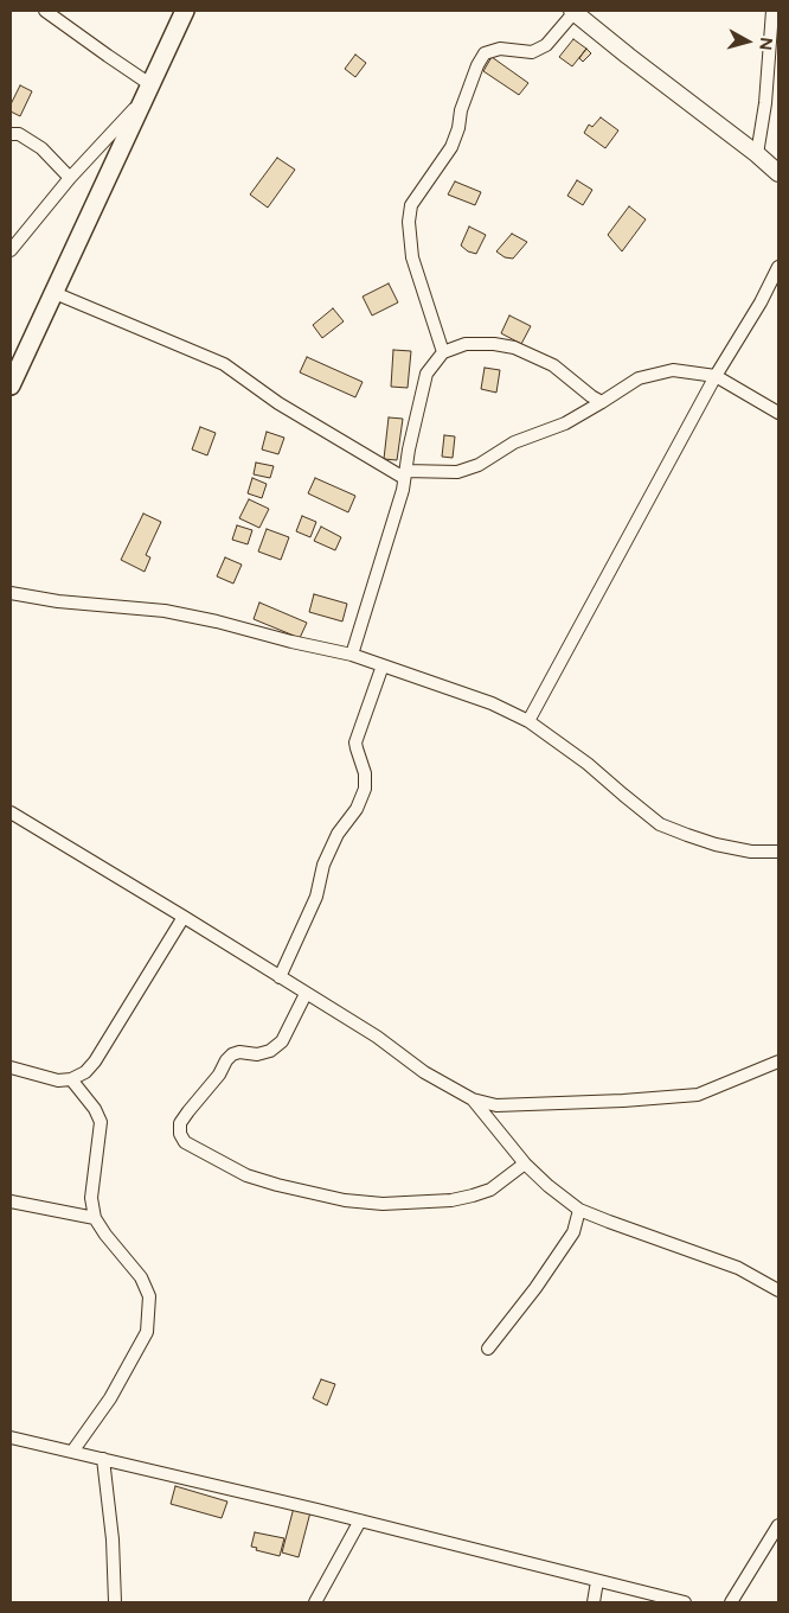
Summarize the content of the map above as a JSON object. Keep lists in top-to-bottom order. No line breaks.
{"north":"right"}
